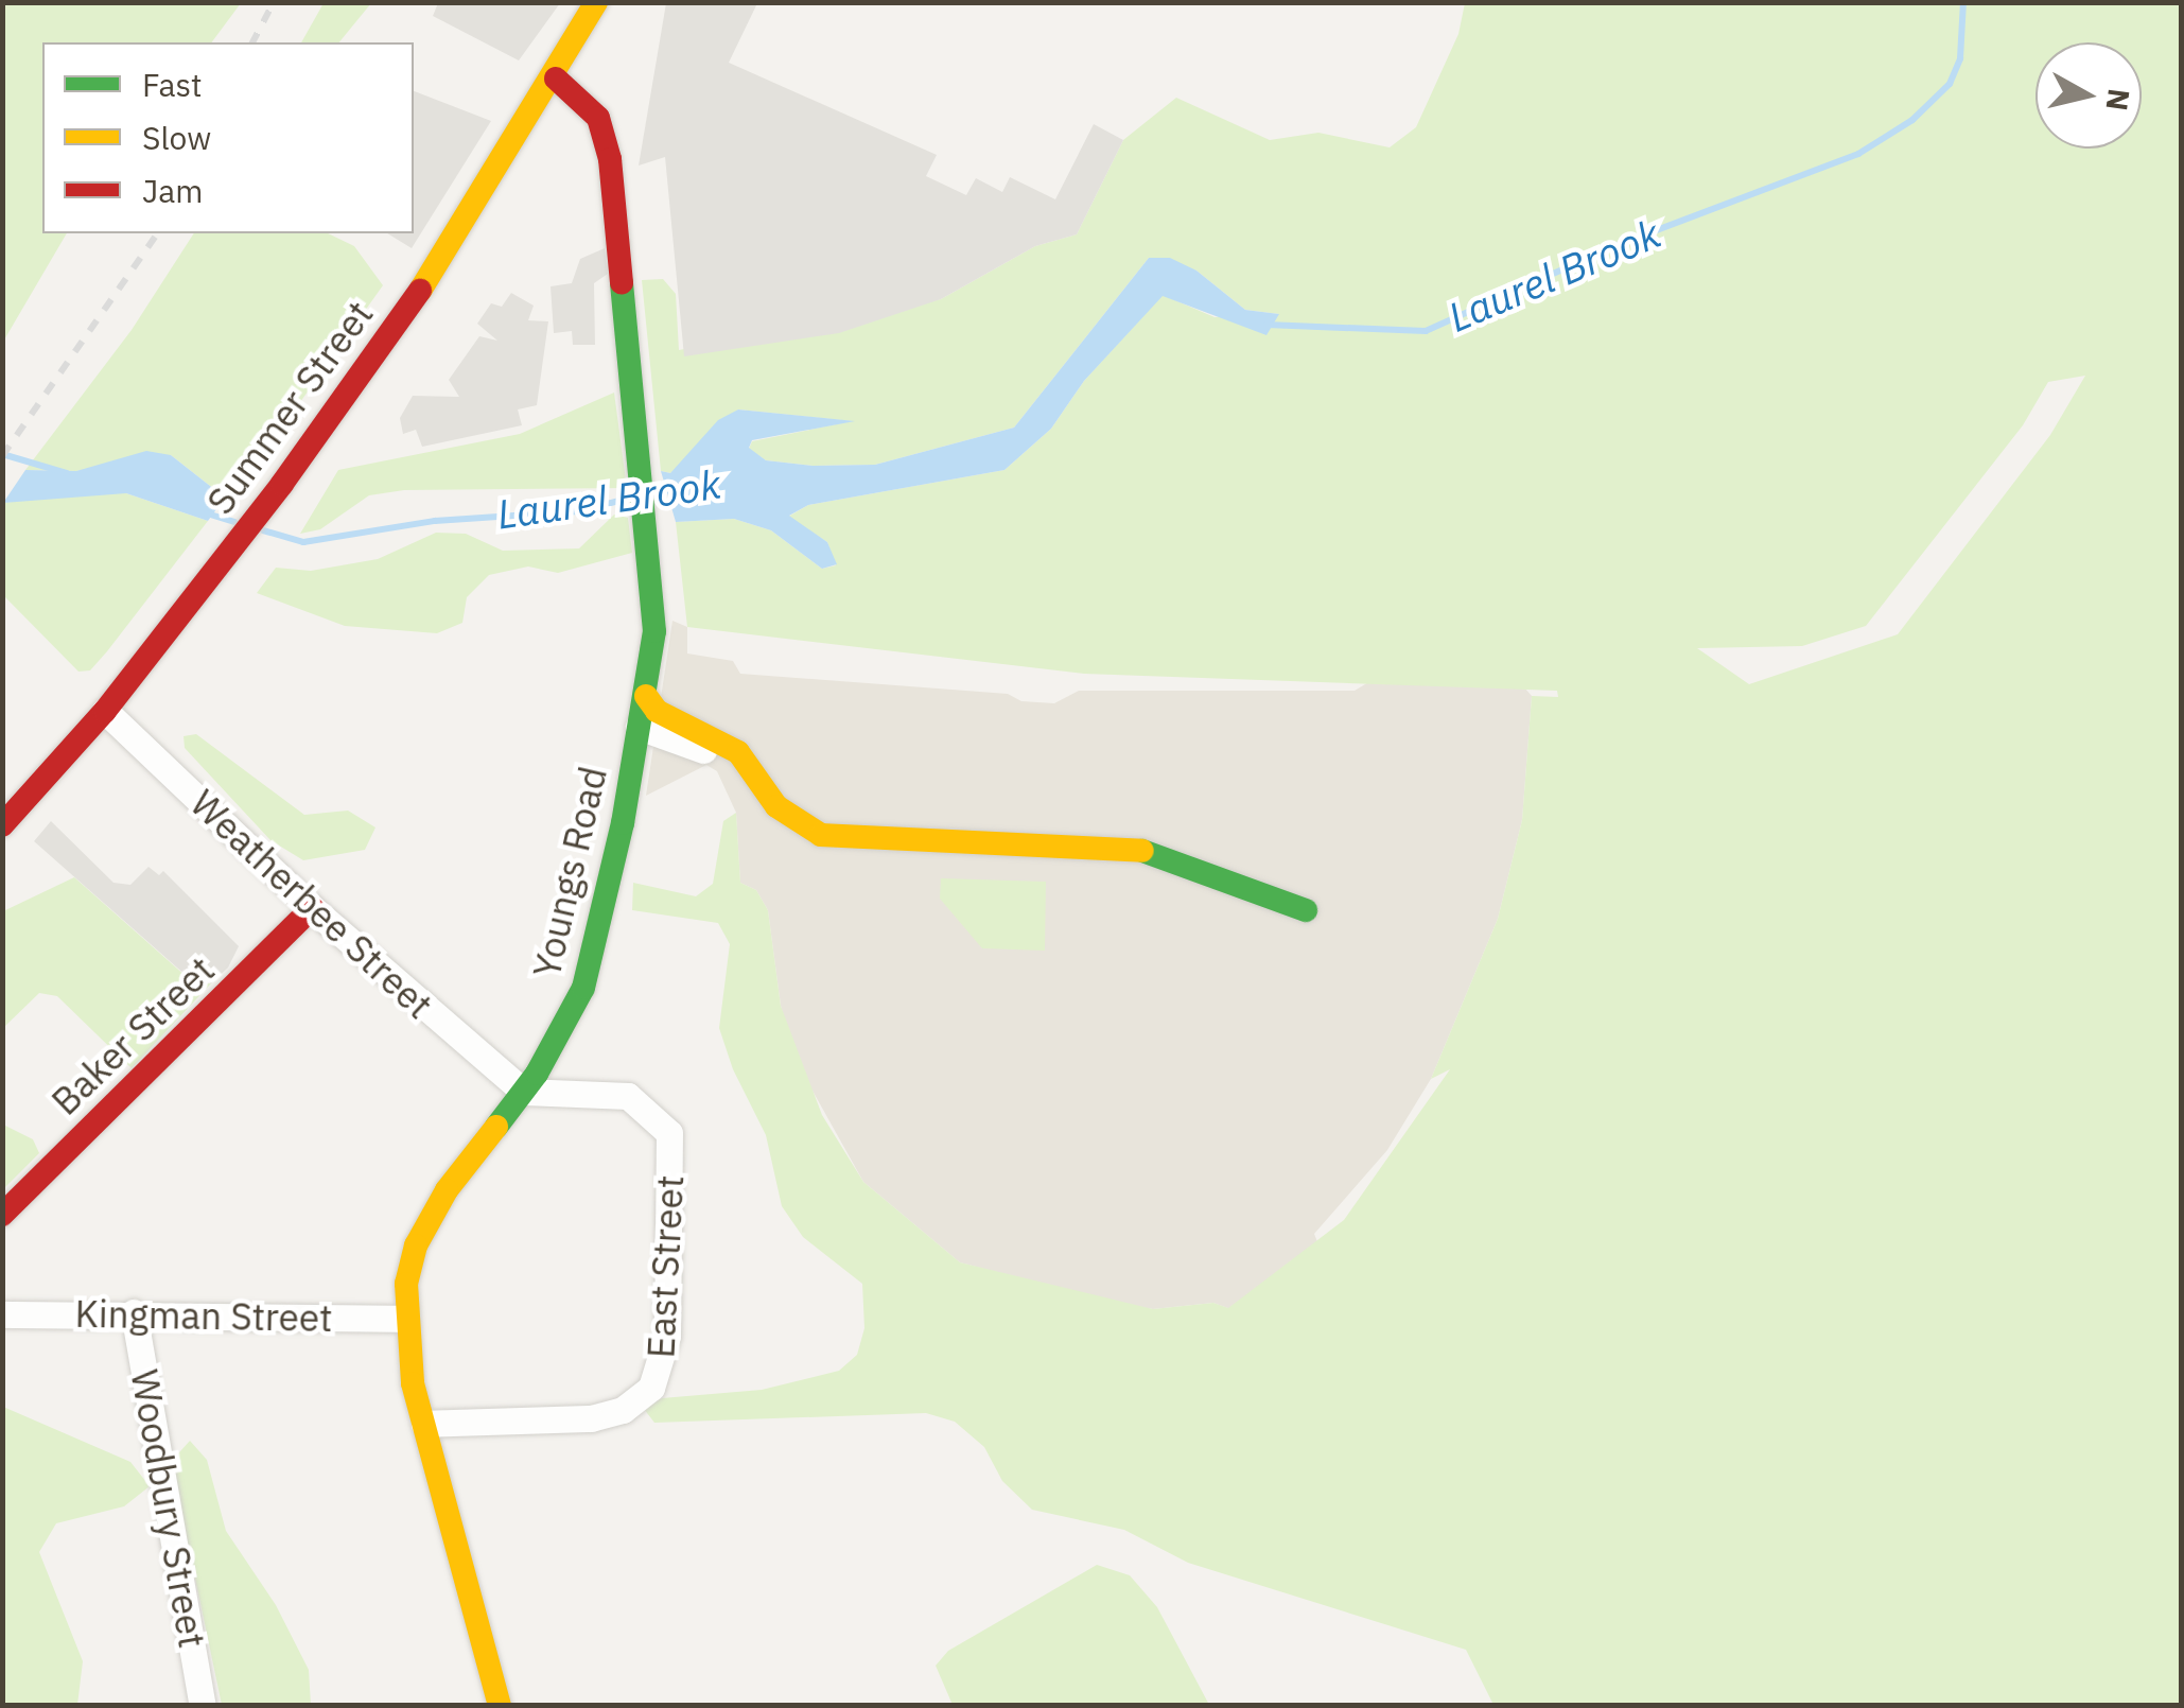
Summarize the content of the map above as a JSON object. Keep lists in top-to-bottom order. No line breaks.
{"streets":{"street":["Summer Street","Youngs Road","Weatherbee Street","Baker Street","East Street","Kingman Street","Woodbury Street"]},"crossings":[["Summer Street","Youngs Road"],["Summer Street","Weatherbee Street"],["Youngs Road","Weatherbee Street"],["Youngs Road","East Street"],["Youngs Road","Kingman Street"],["Weatherbee Street","Baker Street"],["Weatherbee Street","East Street"],["Weatherbee Street","Kingman Street"],["East Street","Kingman Street"],["Kingman Street","Woodbury Street"]],"water":["Laurel Brook"],"legend":["Fast","Slow","Jam"],"north":"right"}
